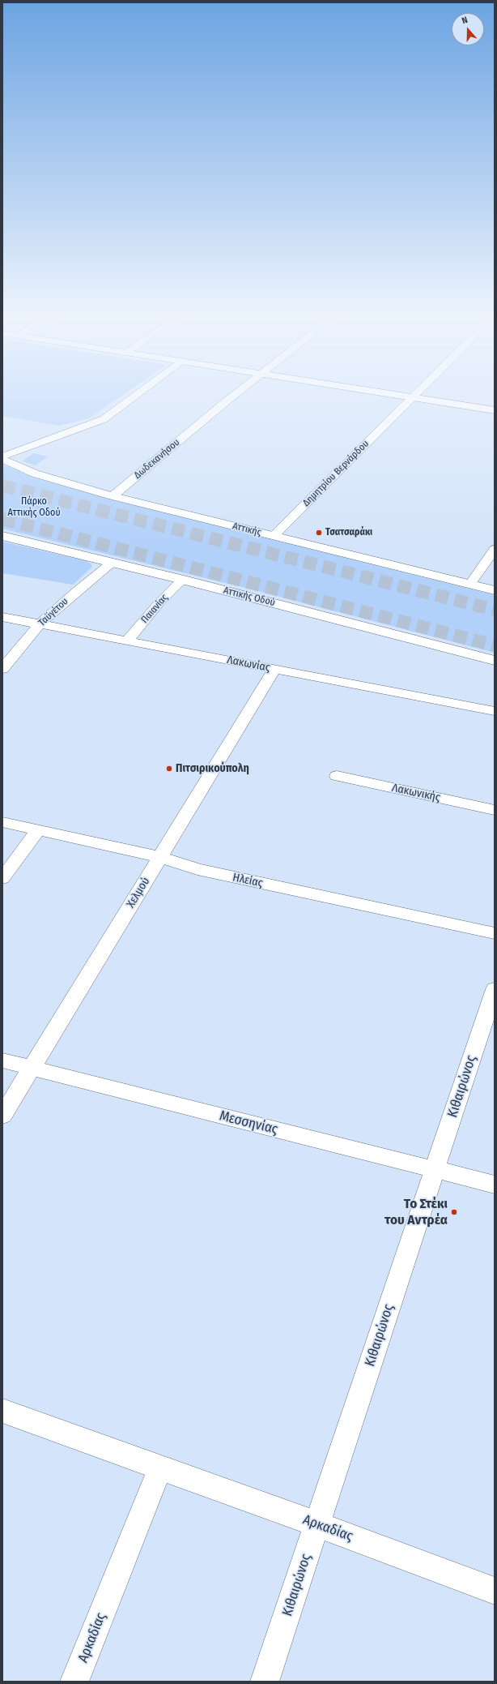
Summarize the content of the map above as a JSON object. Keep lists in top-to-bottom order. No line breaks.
{"streets":{"main road":["Αττικής","Αττικής Οδού"],"street":["Δωδεκανήσου","Δημητρίου Βερνάρδου","Παιανίας","Ταϋγέτου","Λακωνίας","Λακωνικής","Ηλείας","Χελμού","Κιθαιρώνος","Μεσσηνίας","Αρκαδίας"]},"crossings":[["Δωδεκανήσου","Αττικής"],["Δημητρίου Βερνάρδου","Αττικής"],["Αττικής Οδού","Παιανίας"],["Αττικής Οδού","Ταϋγέτου"],["Παιανίας","Λακωνίας"],["Ταϋγέτου","Λακωνίας"],["Λακωνίας","Χελμού"],["Ηλείας","Χελμού"],["Χελμού","Μεσσηνίας"],["Κιθαιρώνος","Μεσσηνίας"],["Κιθαιρώνος","Αρκαδίας"]],"parks":["Πάρκο Αττικής Οδού"],"places":["Τσατσαράκι","Πιτσιρικούπολη","Το Στέκι του Αντρέα"],"north":"top"}
